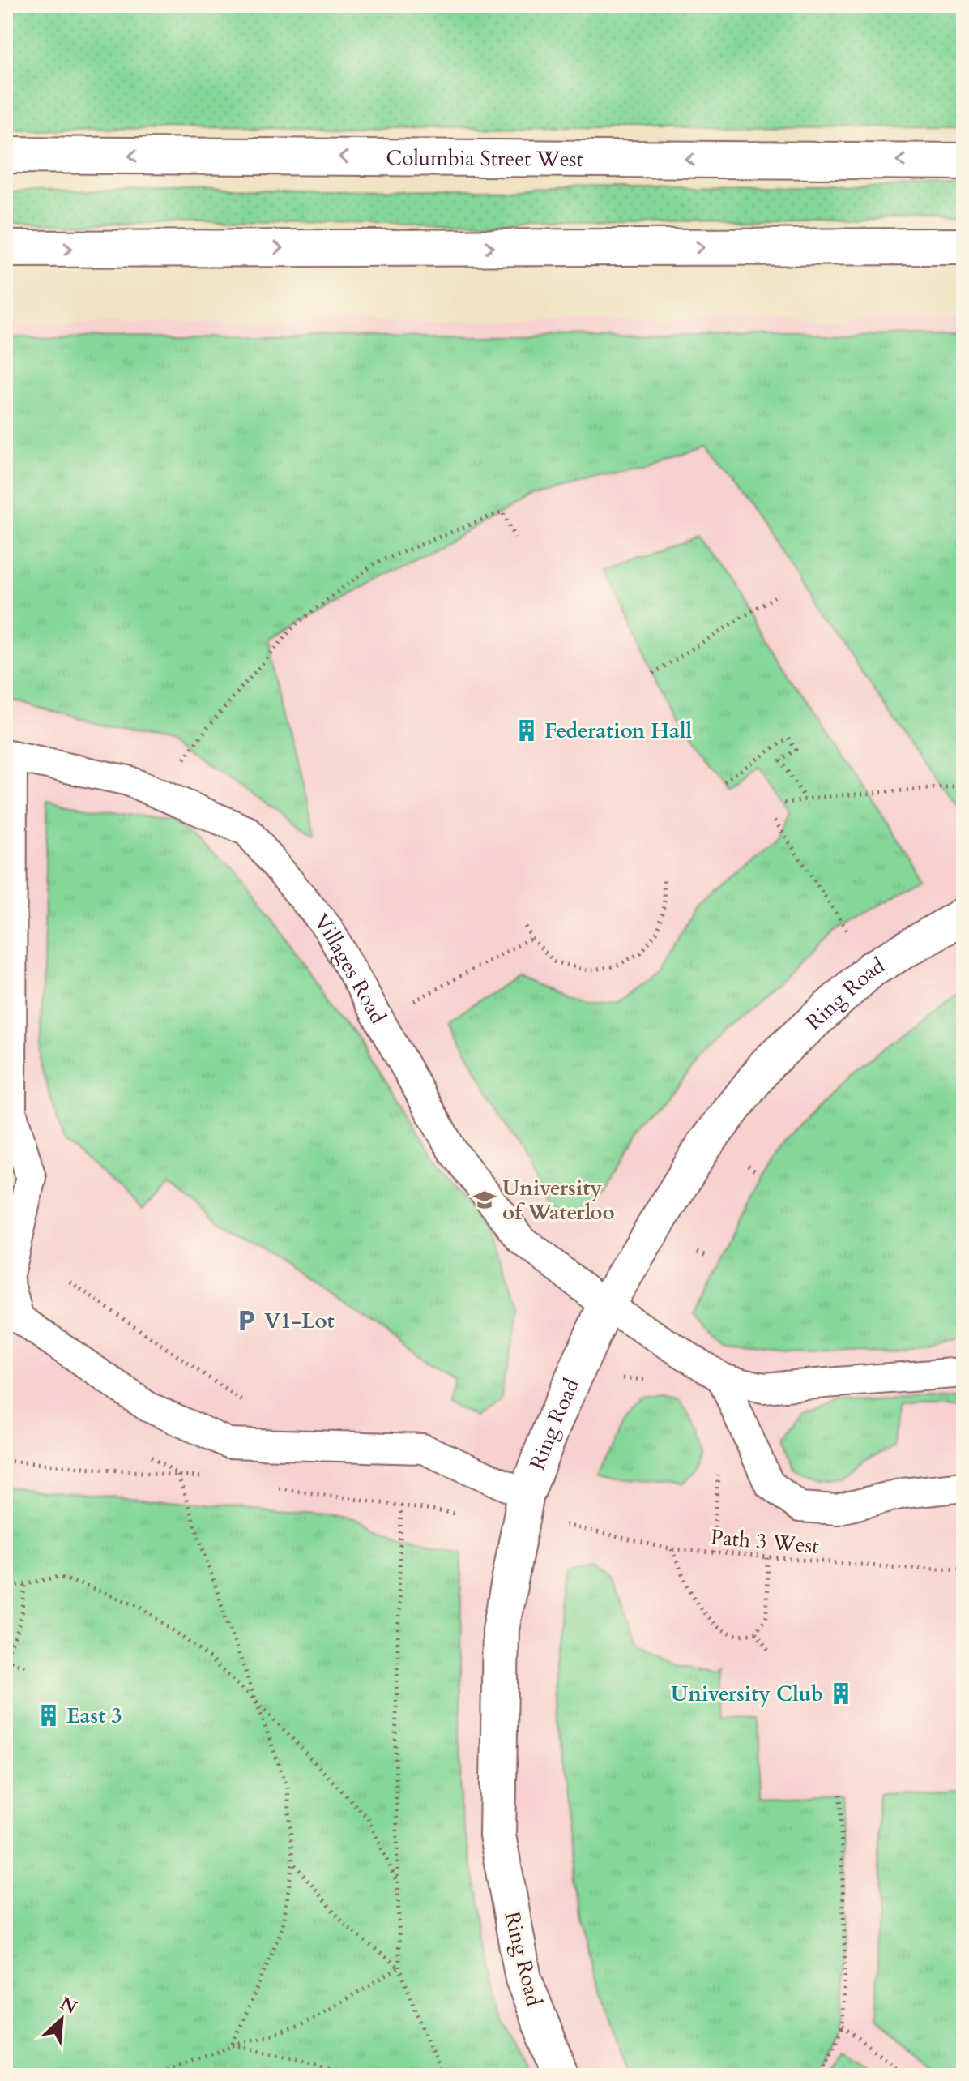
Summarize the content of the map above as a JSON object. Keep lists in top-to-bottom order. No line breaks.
{"streets":{"main road":["Columbia Street West","Ring Road"],"lane":["Villages Road"],"path":["Path 3 West"]},"crossings":[["Villages Road","Ring Road"]],"places":{"building":["Federation Hall","University Club","East 3"],"school or university":["University of Waterloo"],"parking":["V1-Lot"]},"north":"top right"}
